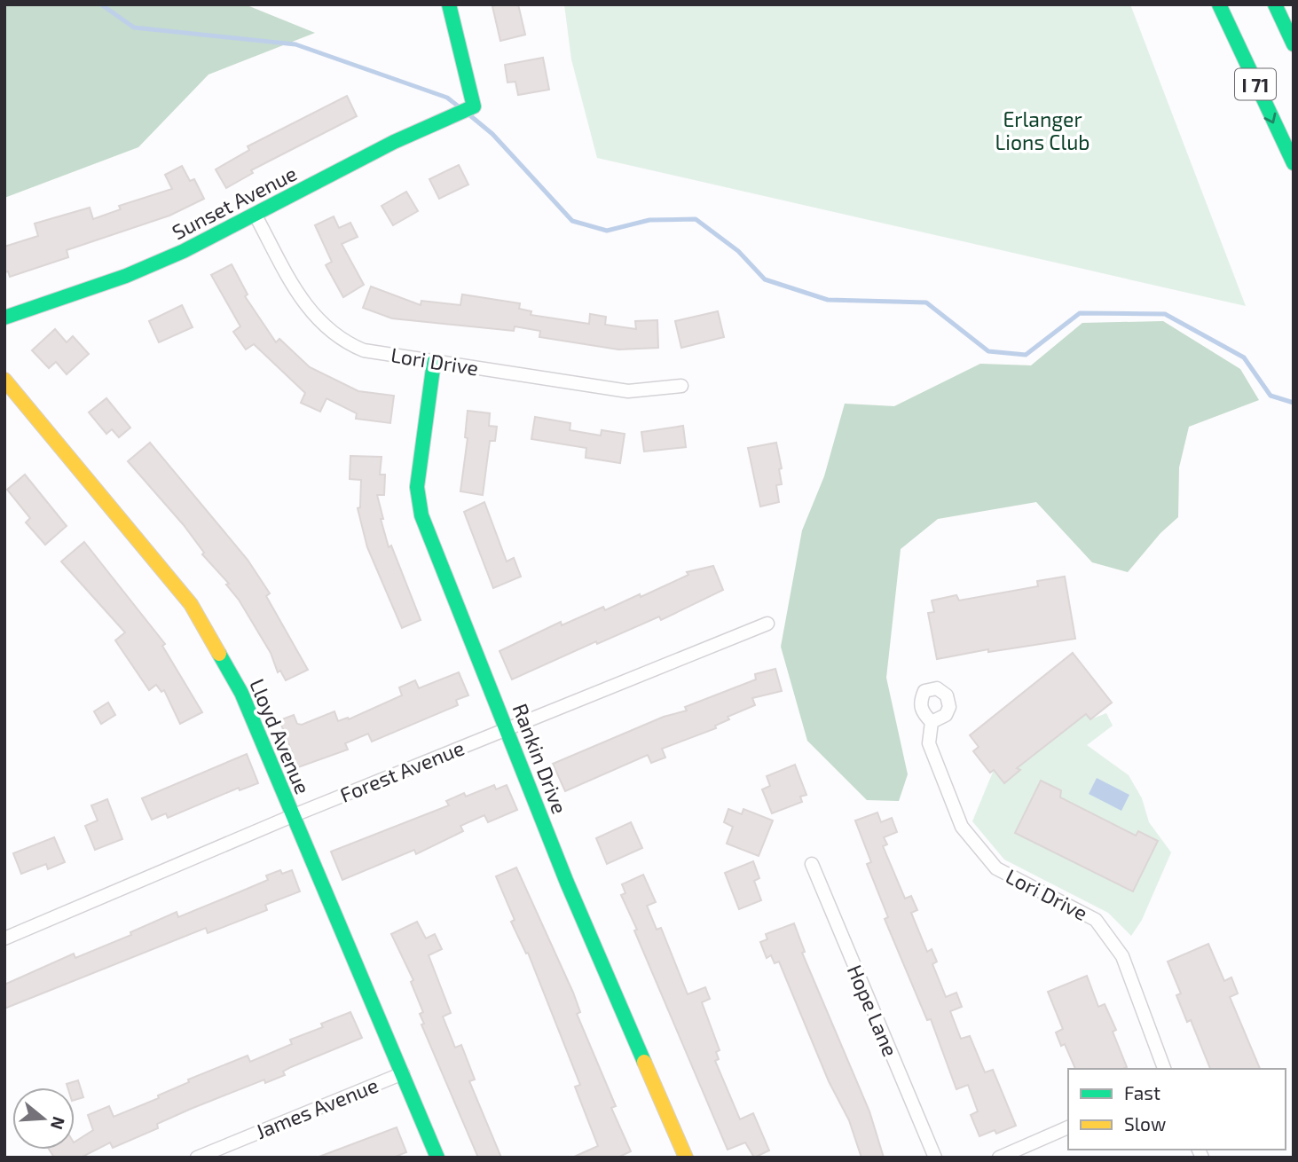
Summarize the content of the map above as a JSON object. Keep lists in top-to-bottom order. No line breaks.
{"streets":{"main road":["I 71","Sunset Avenue","Lloyd Avenue","Rankin Drive"],"street":["Lori Drive","Forest Avenue","Hope Lane","James Avenue"]},"crossings":[["Sunset Avenue","Lori Drive"],["Lori Drive","Rankin Drive"],["Lloyd Avenue","Forest Avenue"],["Lloyd Avenue","James Avenue"],["Rankin Drive","Forest Avenue"]],"parks":["Erlanger Lions Club"],"legend":["Fast","Slow"],"north":"right"}
